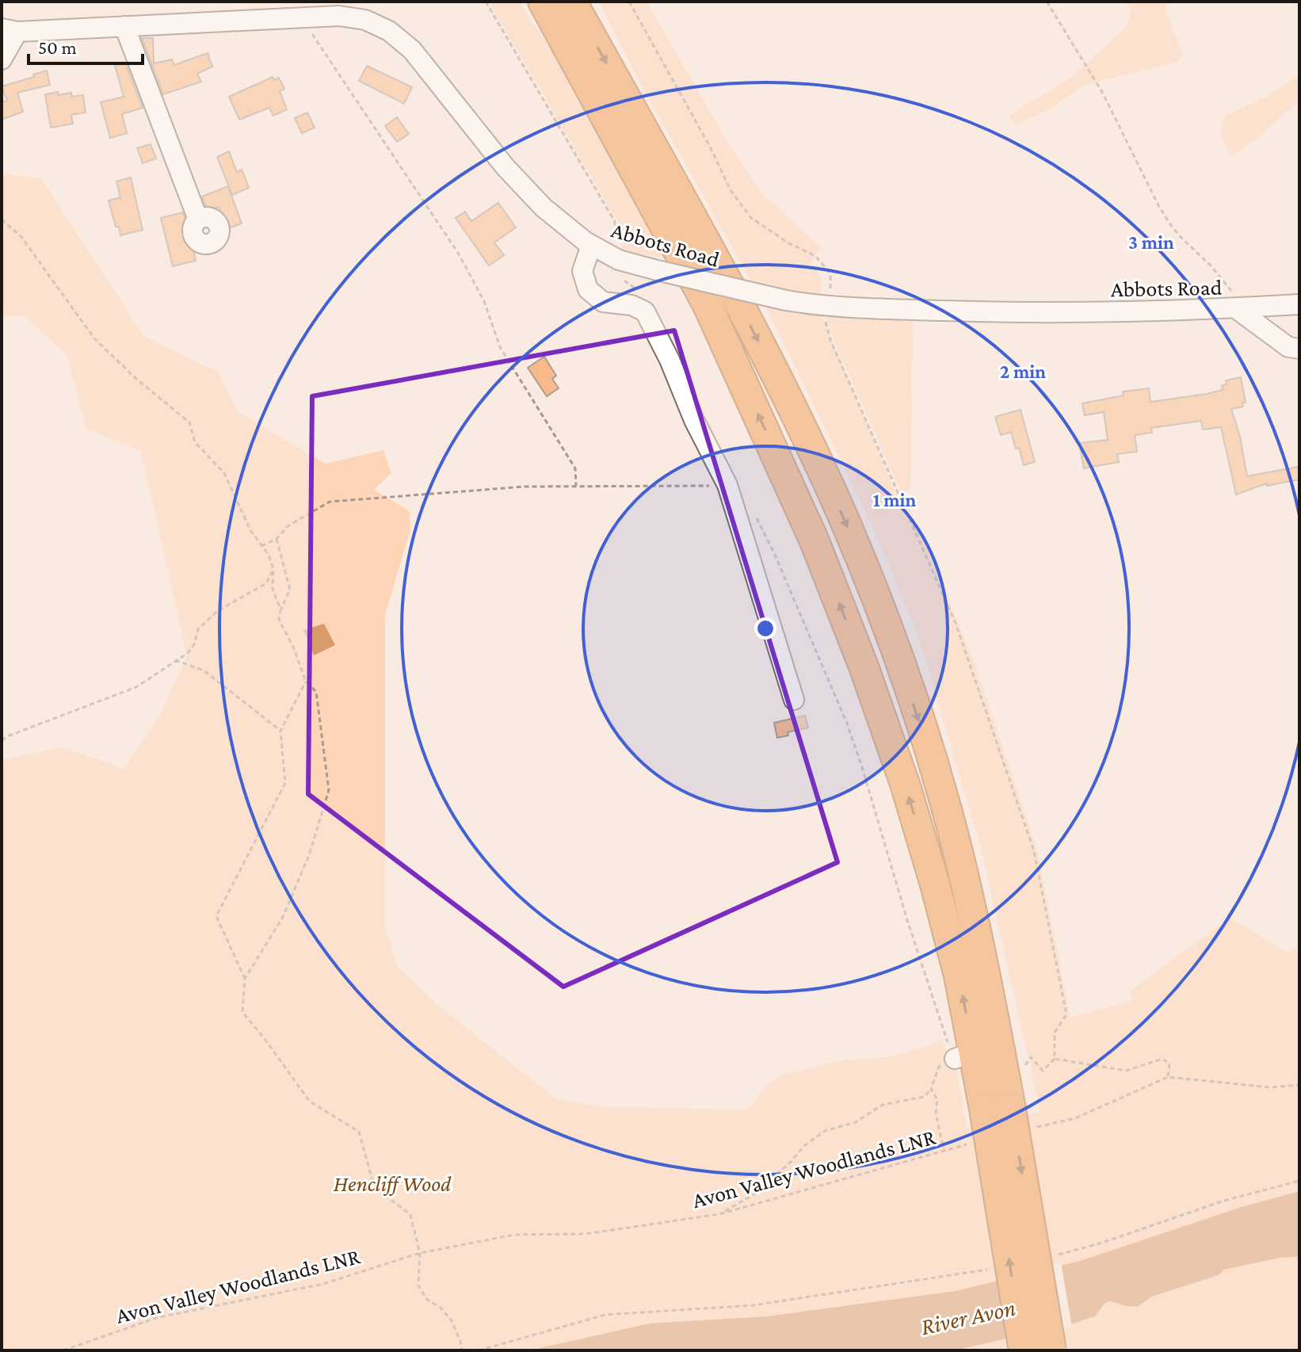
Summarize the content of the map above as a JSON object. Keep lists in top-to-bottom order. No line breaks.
{"streets":{"street":["Abbots Road"],"path":["Avon Valley Woodlands LNR"]},"water":["River Avon"],"parks":["Hencliff Wood"],"scale_bar":"50 m","rings":["3 min","2 min","1 min"]}
